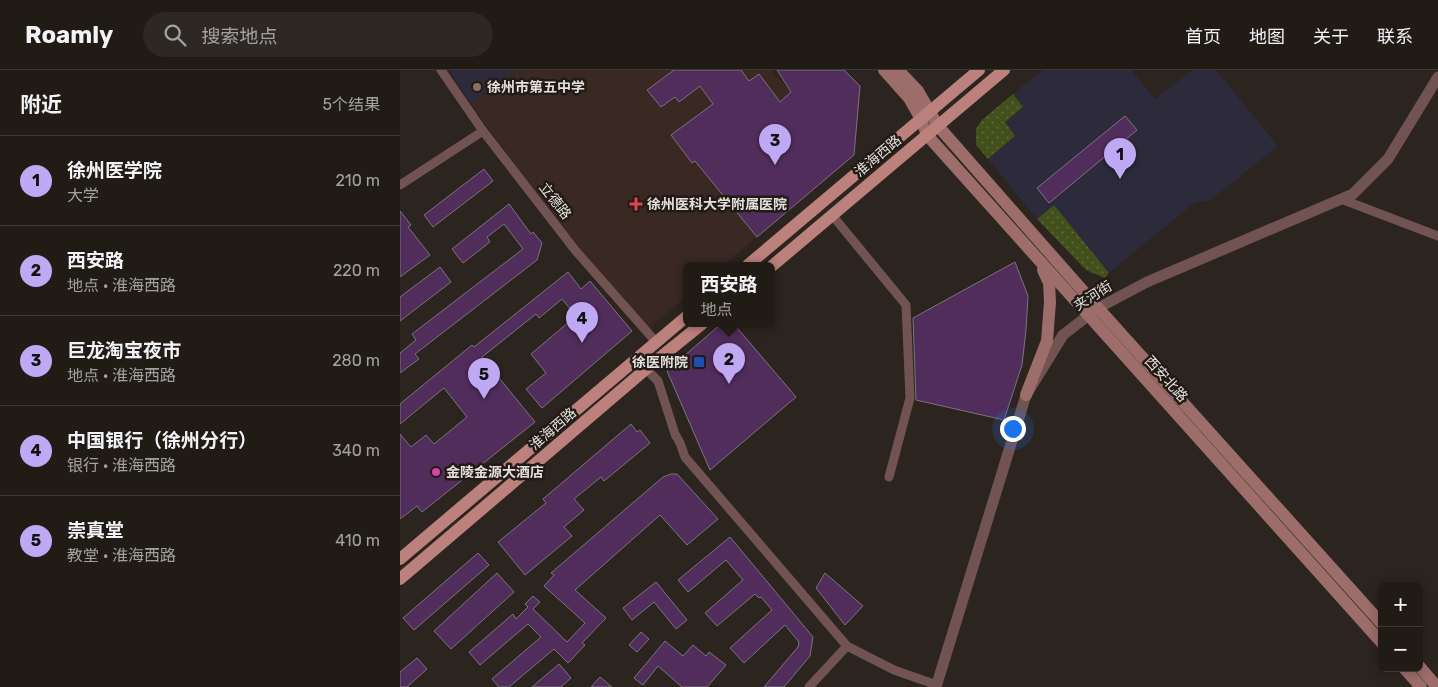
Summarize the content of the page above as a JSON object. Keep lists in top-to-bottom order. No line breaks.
{"streets":{"main road":["淮海西路","西安北路"],"street":["立德路","夹河街"]},"crossings":[["淮海西路","立德路"],["淮海西路","西安北路"],["夹河街","西安北路"]],"places":{"other":["徐州市第五中学","金陵金源大酒店"],"health":["徐州医科大学附属医院"],"transit":["徐医附院"]},"page":{"header":"Roamly","search":"搜索地点","nav":["首页","地图","关于","联系"],"heading":["附近","5个结果"],"pins":["3","1","4","2","5"],"list":[{"mark":"1","name":"徐州医学院","note":"大学","value":"210 m"},{"mark":"2","name":"西安路","note":"地点 · 淮海西路","value":"220 m"},{"mark":"3","name":"巨龙淘宝夜市","note":"地点 · 淮海西路","value":"280 m"},{"mark":"4","name":"中国银行（徐州分行）","note":"银行 · 淮海西路","value":"340 m"},{"mark":"5","name":"崇真堂","note":"教堂 · 淮海西路","value":"410 m"}],"popup":["西安路","地点"],"map_buttons":["+","−"]}}
